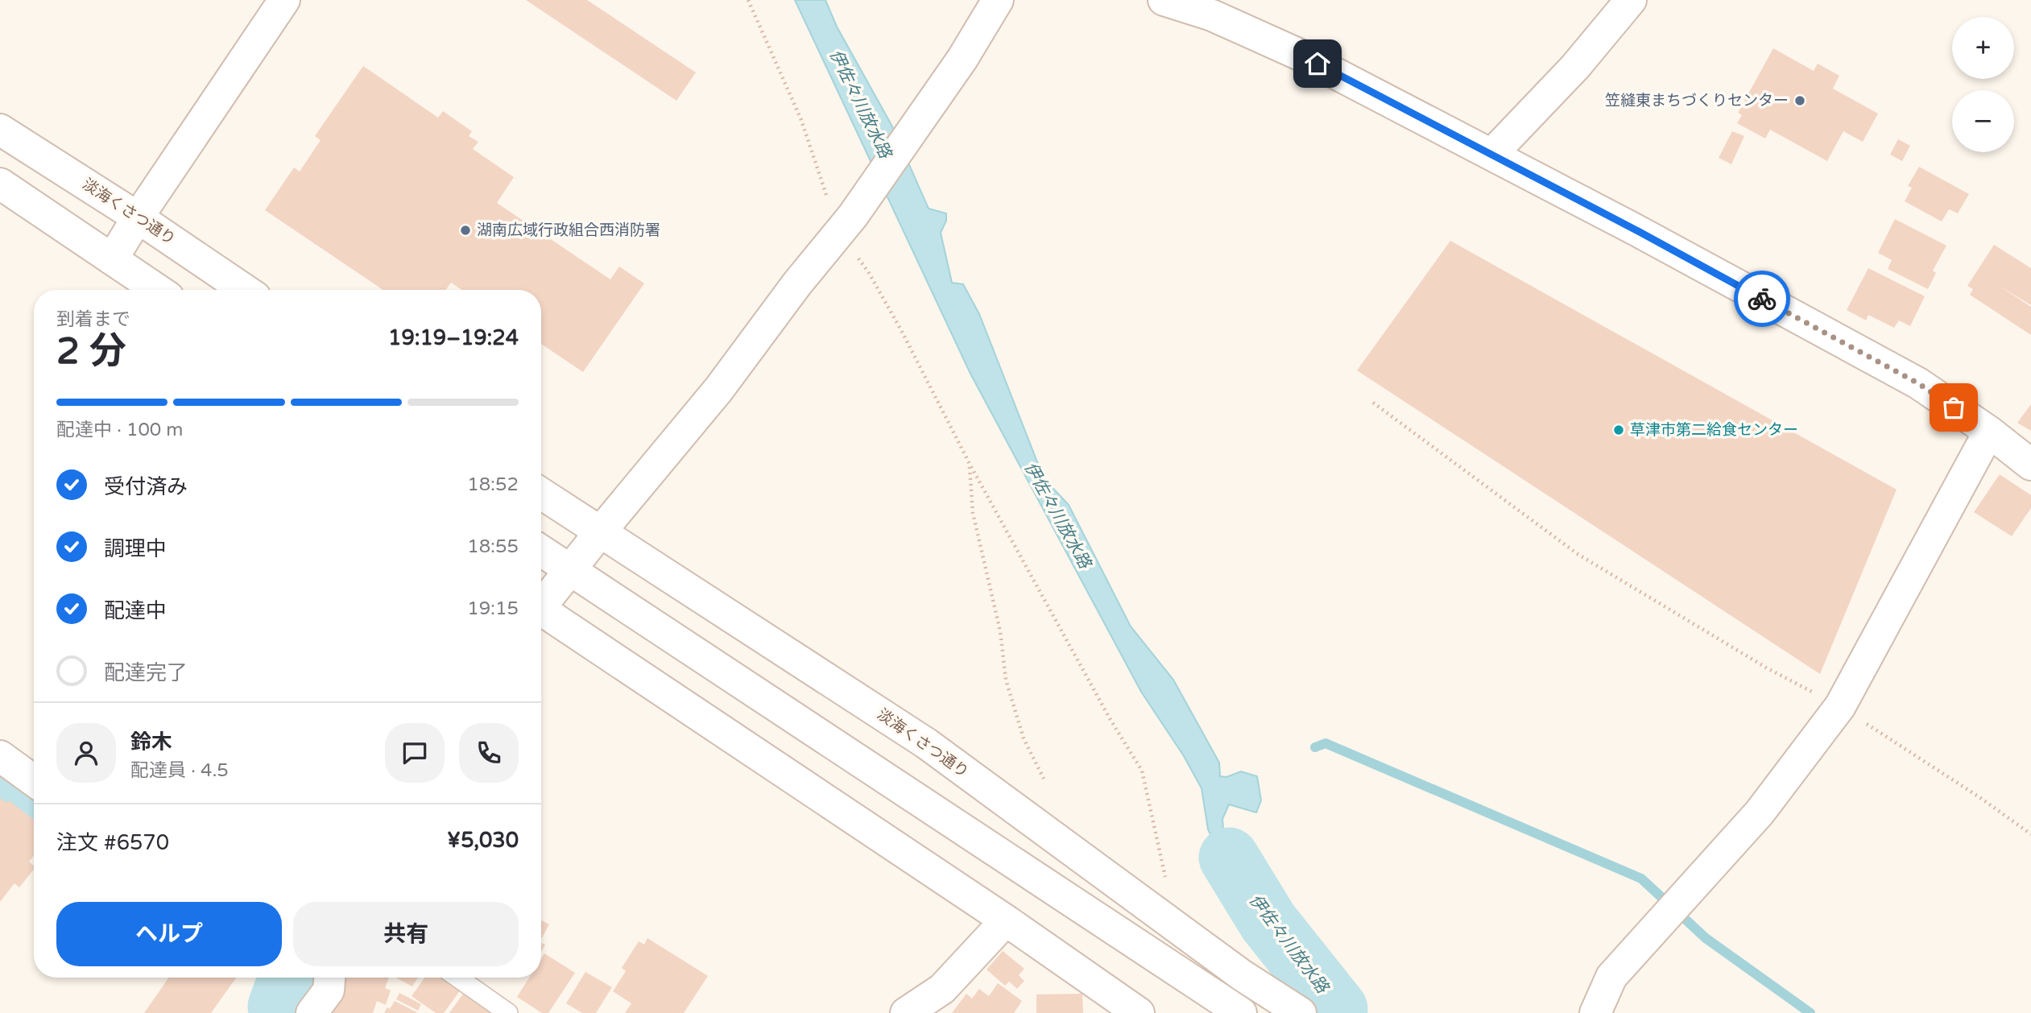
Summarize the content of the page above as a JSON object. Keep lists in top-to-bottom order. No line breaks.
{"streets":{"street":["淡海くさつ通り"]},"water":["伊佐々川放水路"],"places":["笠縫東まちづくりセンター","湖南広域行政組合西消防署","草津市第二給食センター"],"page":{"map_buttons":["+","−"],"heading":["2 分","到着まで","19:19–19:24"],"panel":["鈴木","配達員 · 4.5","注文 #6570","¥5,030"],"bar":"配達中 · 100 m","list":[["受付済み","18:52"],["調理中","18:55"],["配達中","19:15"],"配達完了"],"buttons":["ヘルプ","共有"]}}
